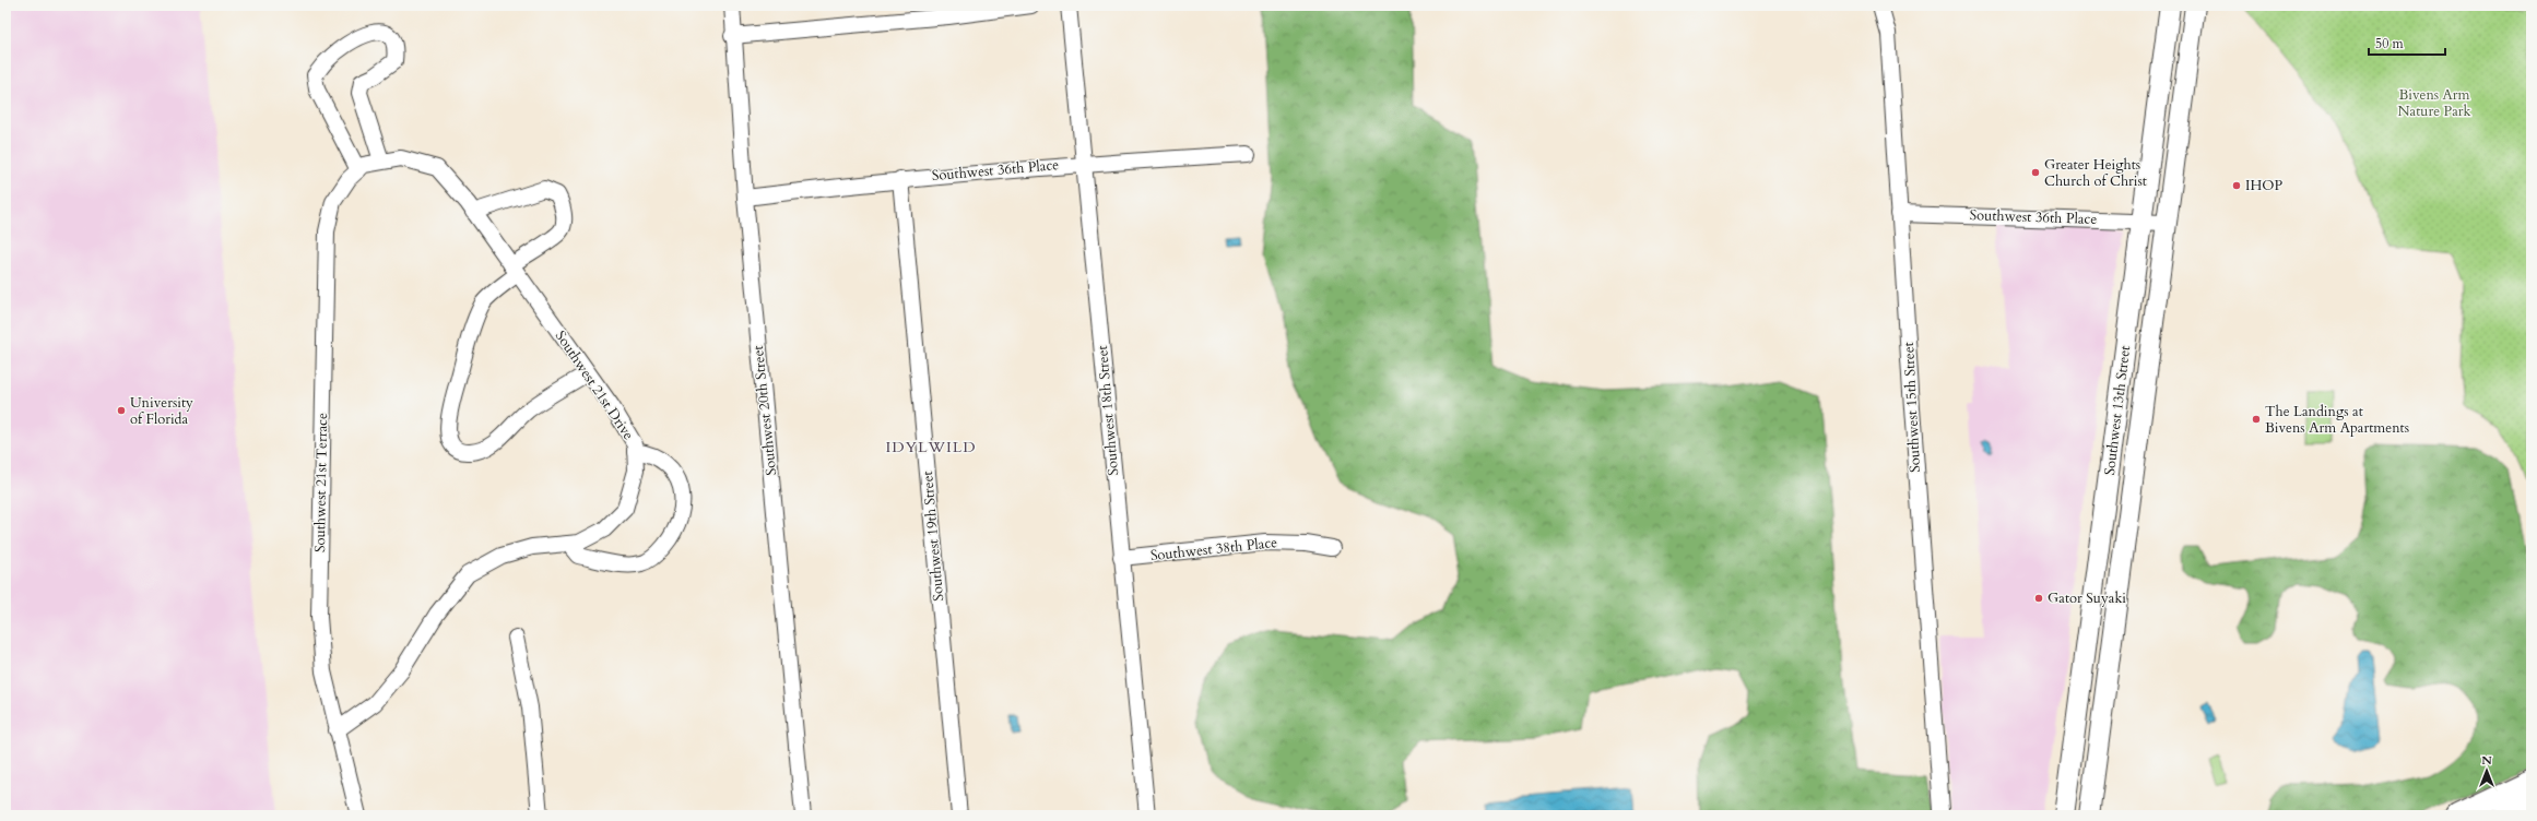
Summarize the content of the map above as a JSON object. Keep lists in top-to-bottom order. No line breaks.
{"streets":{"main road":["Southwest 13th Street"],"street":["Southwest 36th Place","Southwest 21st Drive","Southwest 15th Street","Southwest 20th Street","Southwest 18th Street","Southwest 21st Terrace","Southwest 19th Street","Southwest 38th Place"]},"crossings":[["Southwest 36th Place","Southwest 15th Street"],["Southwest 36th Place","Southwest 20th Street"],["Southwest 36th Place","Southwest 18th Street"],["Southwest 36th Place","Southwest 13th Street"],["Southwest 36th Place","Southwest 19th Street"],["Southwest 21st Drive","Southwest 21st Terrace"],["Southwest 18th Street","Southwest 38th Place"]],"districts":["IDYLWILD"],"parks":["Bivens Arm Nature Park"],"places":["Greater Heights Church of Christ","IHOP","University of Florida","The Landings at Bivens Arm Apartments","Gator Suyaki"],"scale_bar":"50 m","north":"top"}
